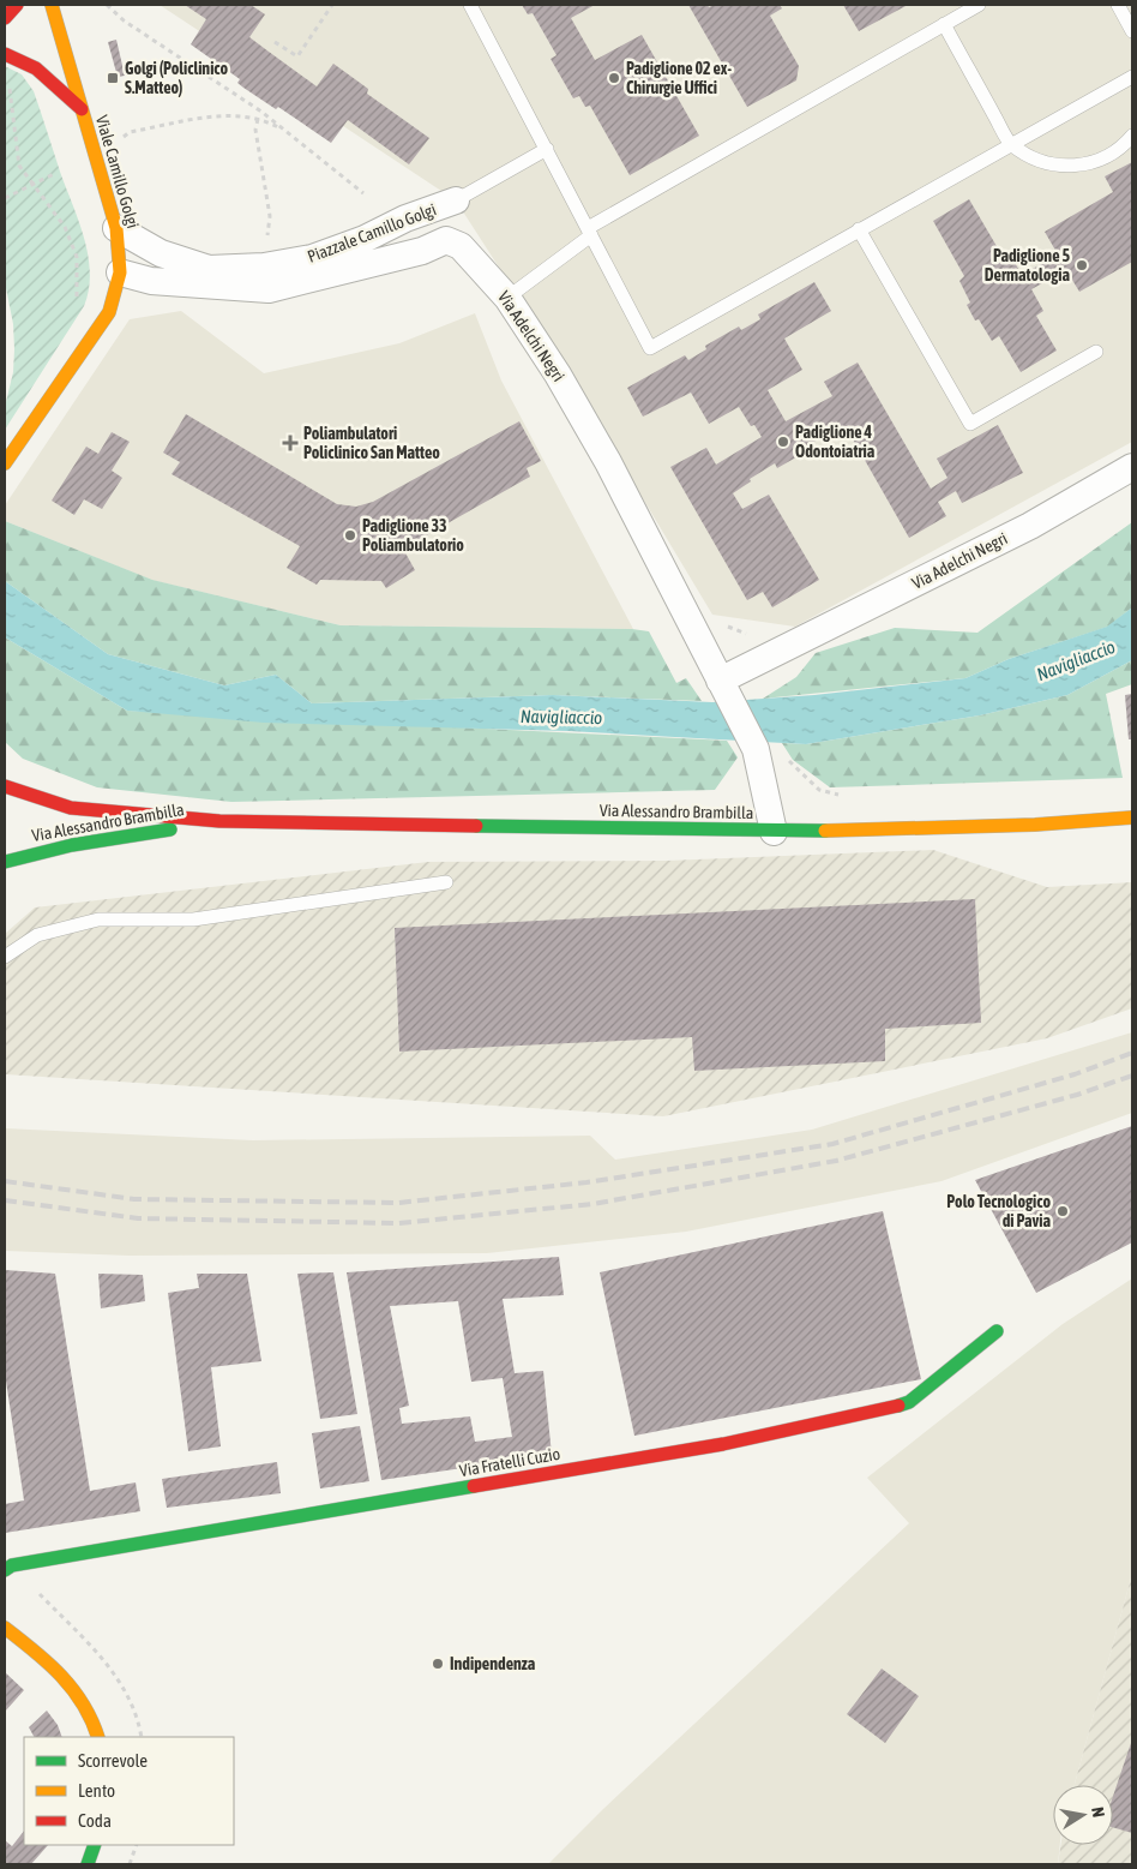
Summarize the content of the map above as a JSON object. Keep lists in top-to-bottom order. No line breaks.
{"streets":{"main road":["Viale Camillo Golgi","Via Alessandro Brambilla","Via Fratelli Cuzio"],"street":["Piazzale Camillo Golgi","Via Adelchi Negri"]},"crossings":[["Viale Camillo Golgi","Piazzale Camillo Golgi"],["Piazzale Camillo Golgi","Via Adelchi Negri"],["Via Adelchi Negri","Via Alessandro Brambilla"]],"water":["Navigliaccio"],"places":{"transit":["Golgi (Policlinico S.Matteo)"],"other":["Padiglione 02 ex- Chirurgie Uffici","Padiglione 5 Dermatologia","Padiglione 4 Odontoiatria","Padiglione 33 Poliambulatorio","Polo Tecnologico di Pavia","Indipendenza"],"health":["Poliambulatori Policlinico San Matteo"]},"legend":["Scorrevole","Lento","Coda"],"north":"right"}
